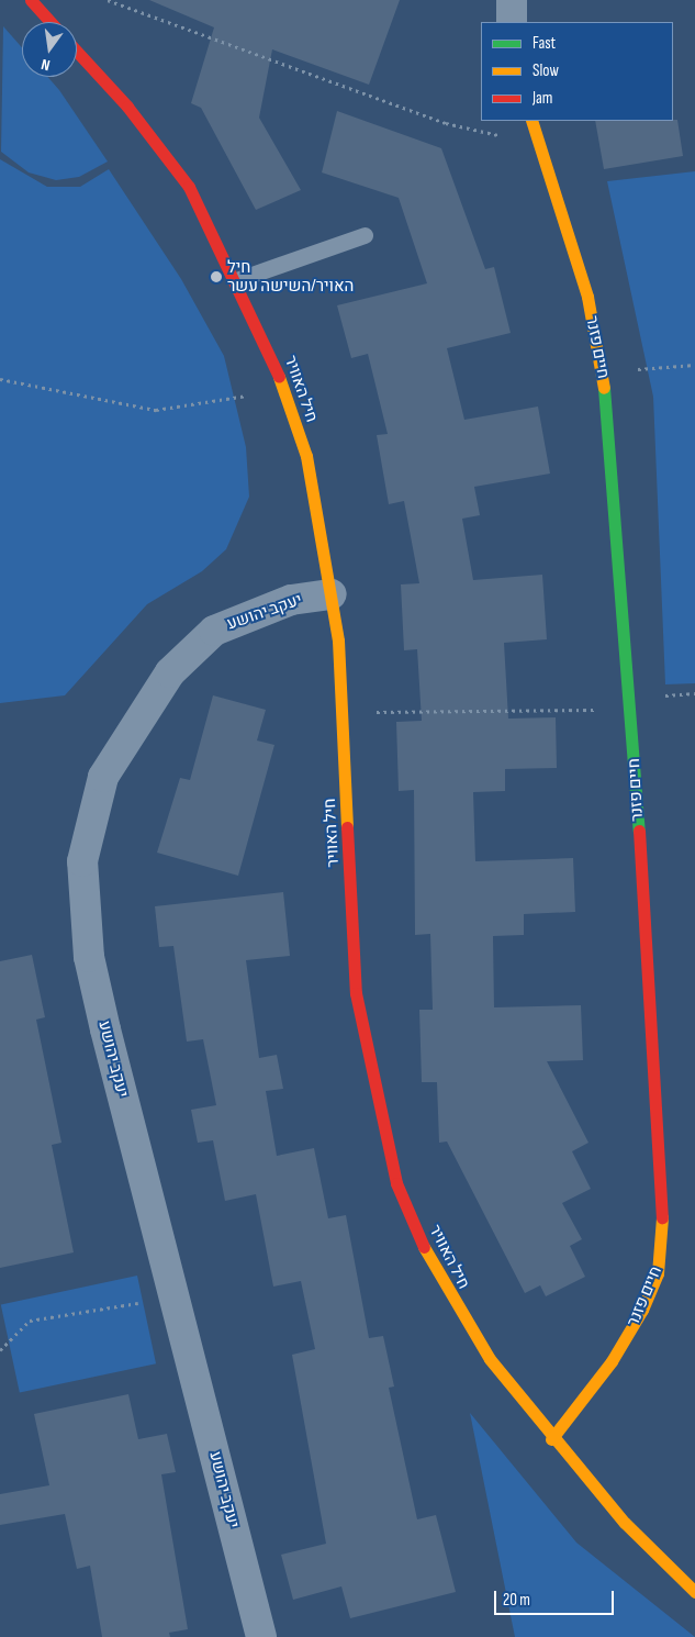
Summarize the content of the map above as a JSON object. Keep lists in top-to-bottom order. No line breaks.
{"streets":{"street":["חיים פזנר","חיל האוויר","יעקב יהושע"]},"crossings":[["חיים פזנר","חיל האוויר"],["חיל האוויר","יעקב יהושע"]],"places":["חיל האויר/השישה עשר"],"legend":["Fast","Slow","Jam"],"scale_bar":"20 m","north":"bottom"}
